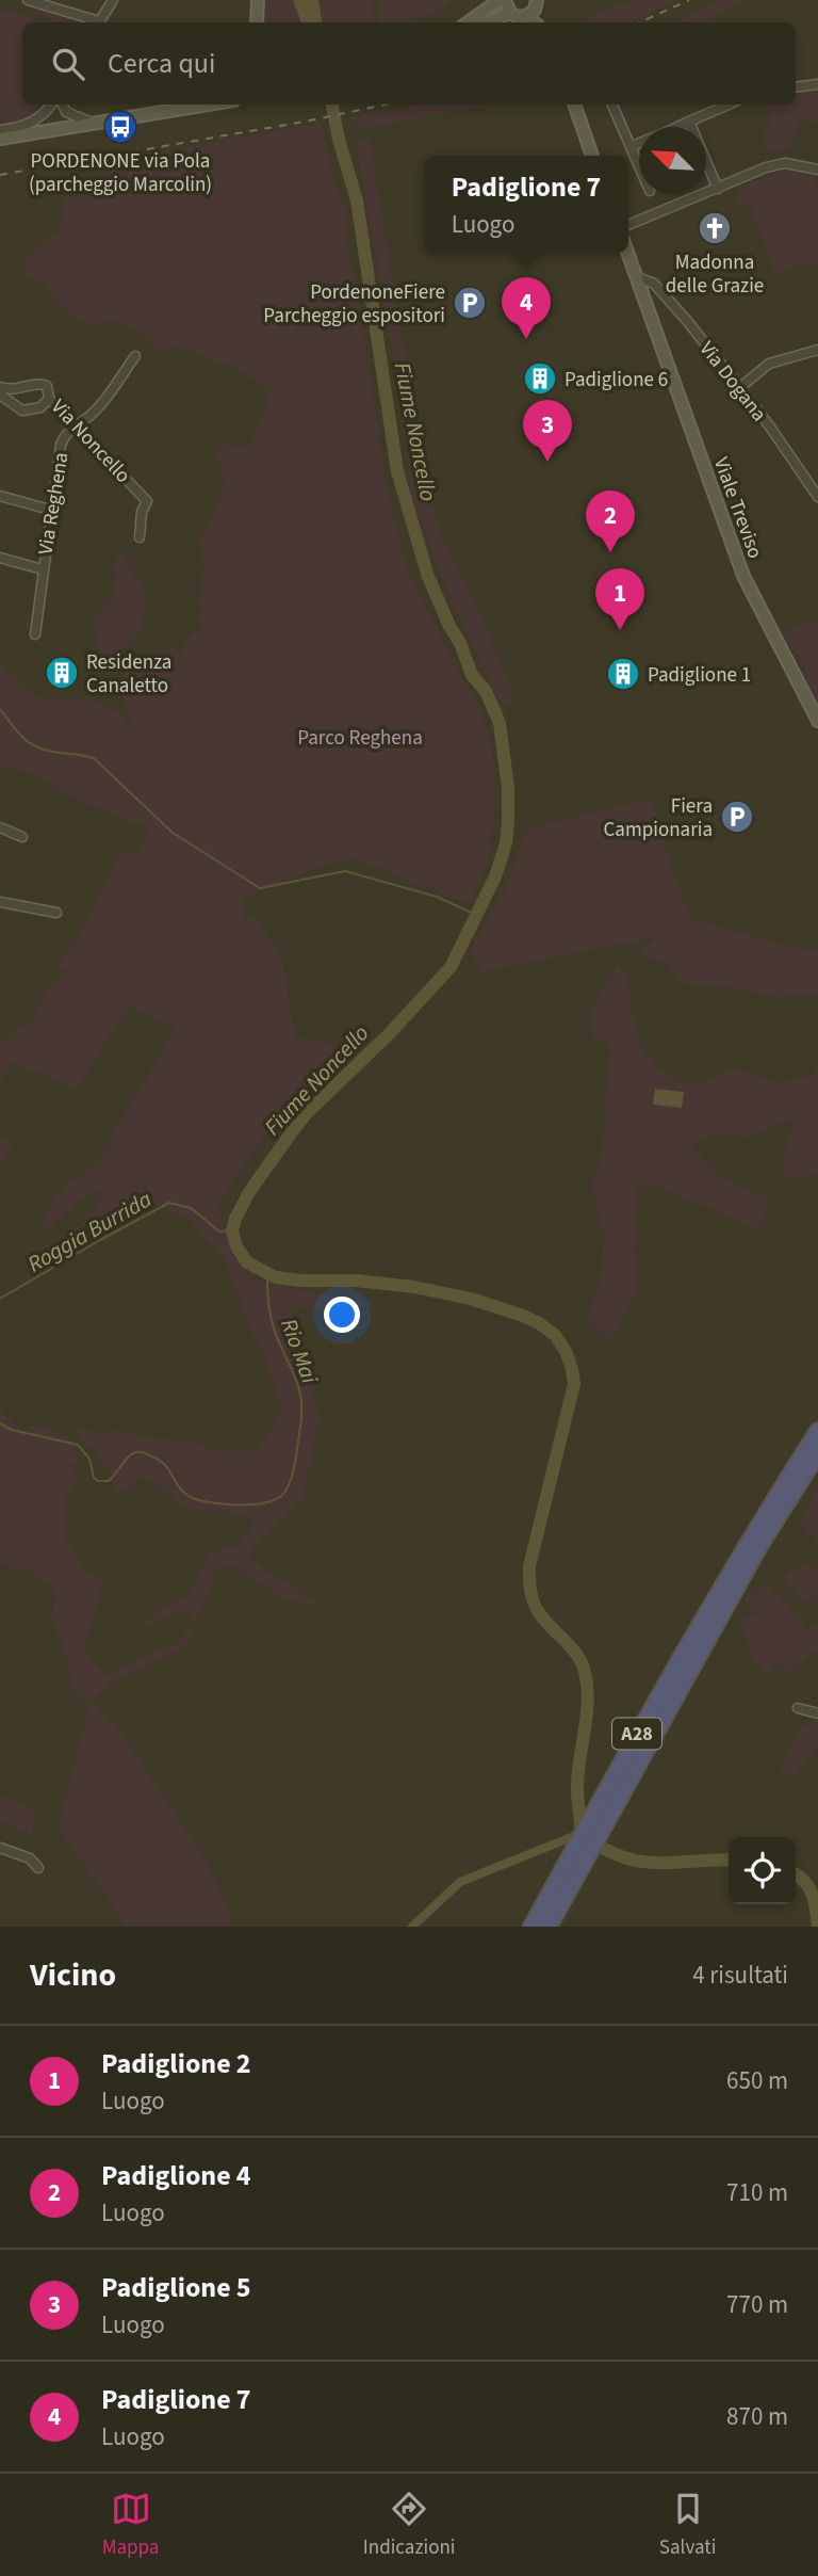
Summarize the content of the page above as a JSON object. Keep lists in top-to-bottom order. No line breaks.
{"streets":{"highway":["A28"],"main road":["Viale Treviso"],"street":["Via Dogana","Via Noncello","Via Reghena"]},"crossings":[["Via Dogana","Viale Treviso"],["Via Noncello","Via Reghena"]],"water":["Fiume Noncello","Roggia Burrida","Rio Mai"],"parks":["Parco Reghena"],"places":{"bus stop":["PORDENONE via Pola (parcheggio Marcolin)"],"church":["Madonna delle Grazie"],"parking":["PordenoneFiere Parcheggio espositori","Fiera Campionaria"],"building":["Padiglione 6","Residenza Canaletto","Padiglione 1"]},"north":"top left","page":{"search":"Cerca qui","popup":["Padiglione 7","Luogo"],"pins":["4","3","2","1"],"heading":["Vicino","4 risultati"],"list":[{"mark":"1","name":"Padiglione 2","note":"Luogo","value":"650 m"},{"mark":"2","name":"Padiglione 4","note":"Luogo","value":"710 m"},{"mark":"3","name":"Padiglione 5","note":"Luogo","value":"770 m"},{"mark":"4","name":"Padiglione 7","note":"Luogo","value":"870 m"}],"nav":["Mappa","Indicazioni","Salvati"]}}
